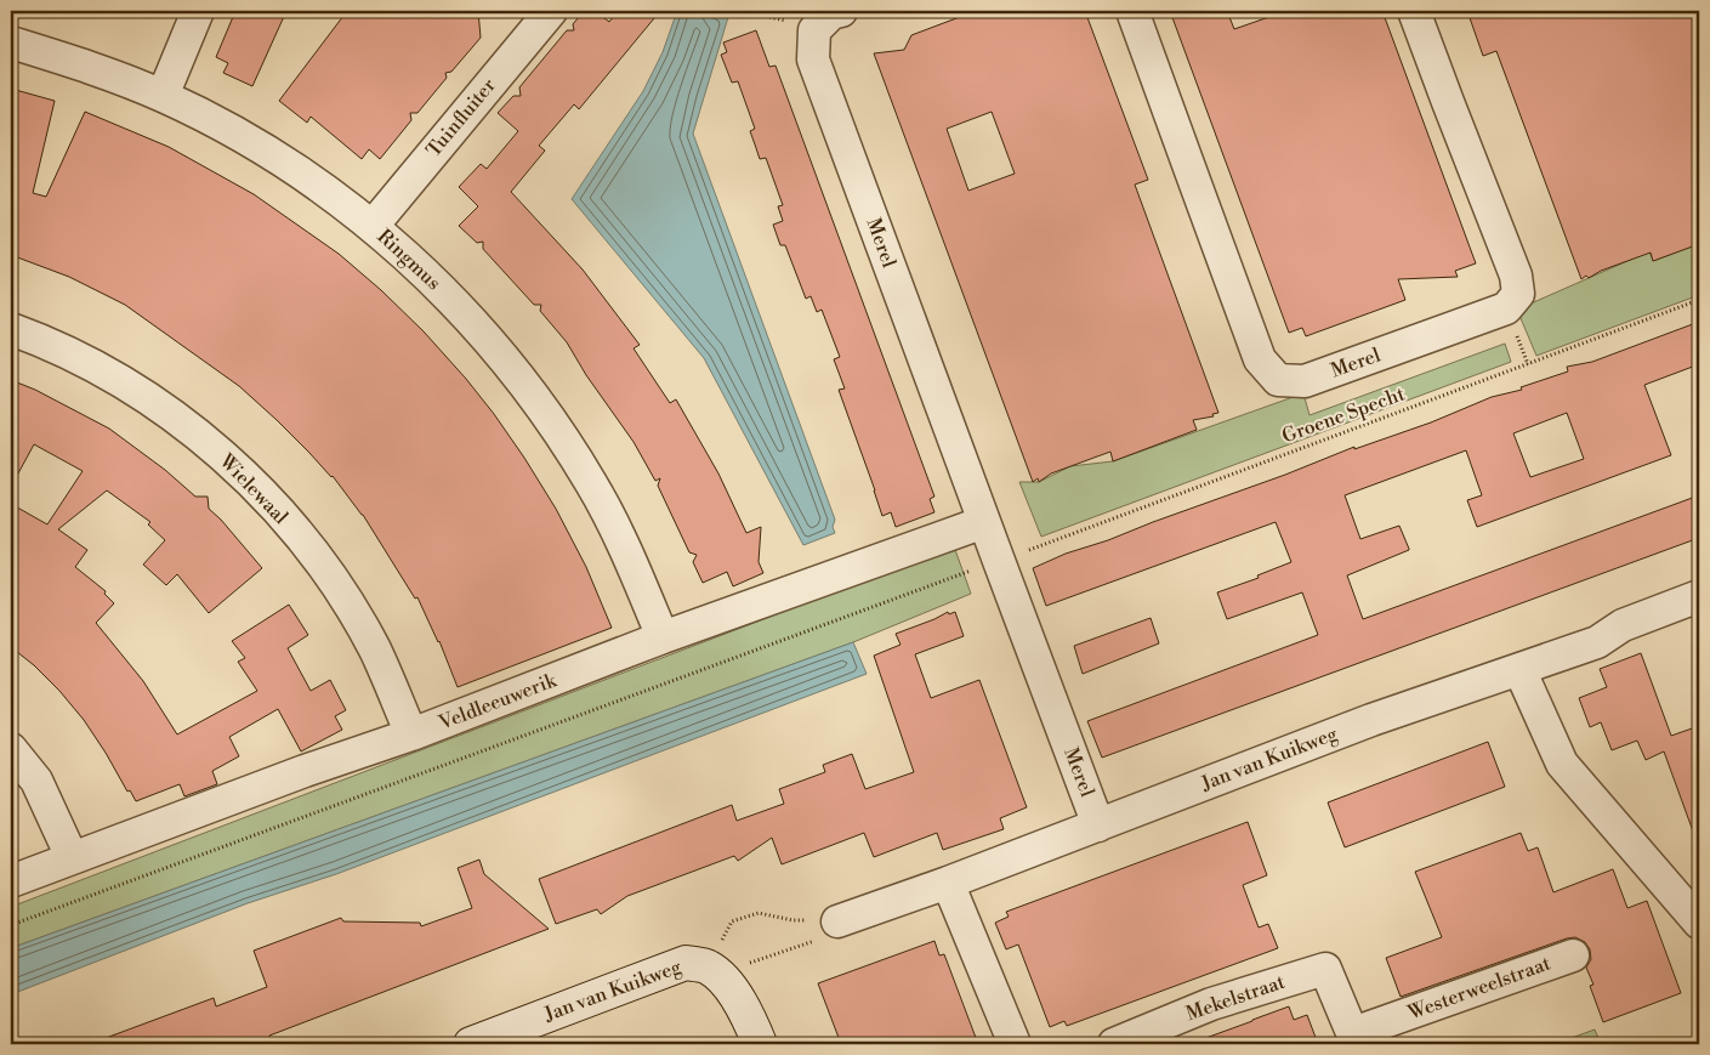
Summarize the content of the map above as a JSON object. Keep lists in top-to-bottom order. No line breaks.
{"streets":{"street":["Tuinfluiter","Merel","Ringmus","Wielewaal","Veldleeuwerik","Jan van Kuikweg","Westerweelstraat","Mekelstraat"],"path":["Groene Specht"]},"crossings":[["Tuinfluiter","Ringmus"],["Merel","Groene Specht"],["Merel","Veldleeuwerik"],["Merel","Jan van Kuikweg"],["Ringmus","Veldleeuwerik"],["Wielewaal","Veldleeuwerik"],["Westerweelstraat","Mekelstraat"]]}
